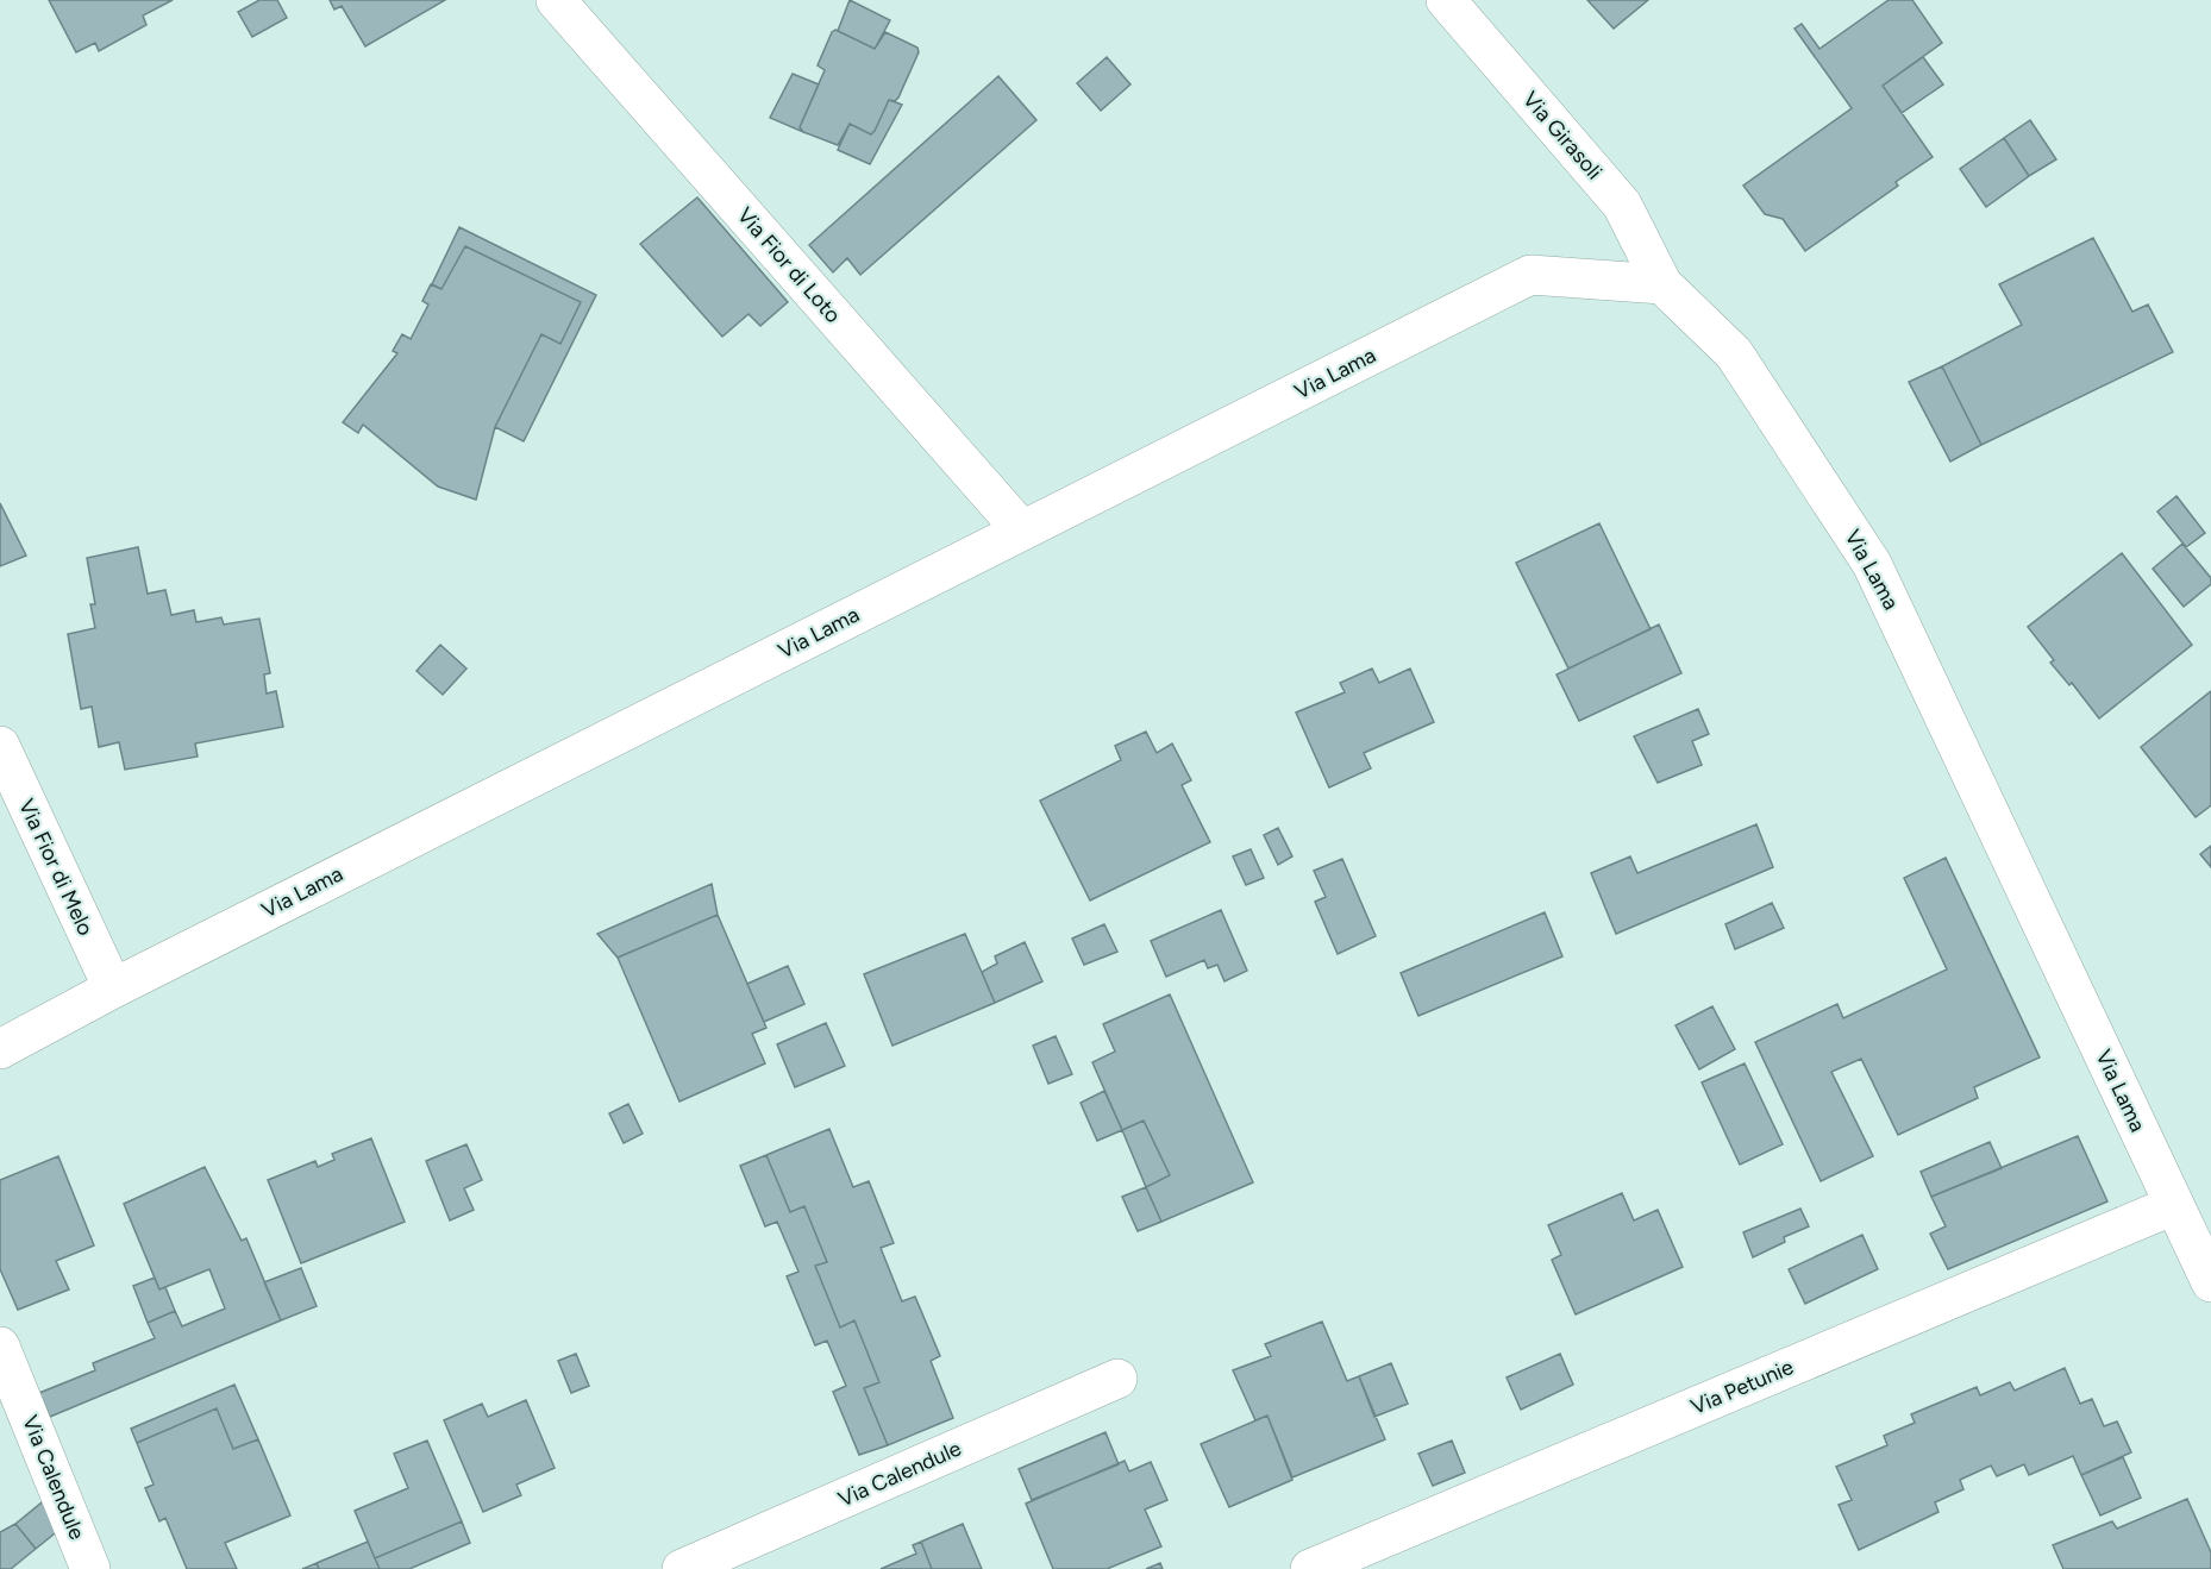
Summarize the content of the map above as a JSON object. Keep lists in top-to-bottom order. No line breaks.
{"streets":{"street":["Via Girasoli","Via Fior di Loto","Via Lama","Via Fior di Melo","Via Petunie","Via Calendule"]},"crossings":[["Via Girasoli","Via Lama"],["Via Fior di Loto","Via Lama"],["Via Lama","Via Fior di Melo"],["Via Lama","Via Petunie"]]}
